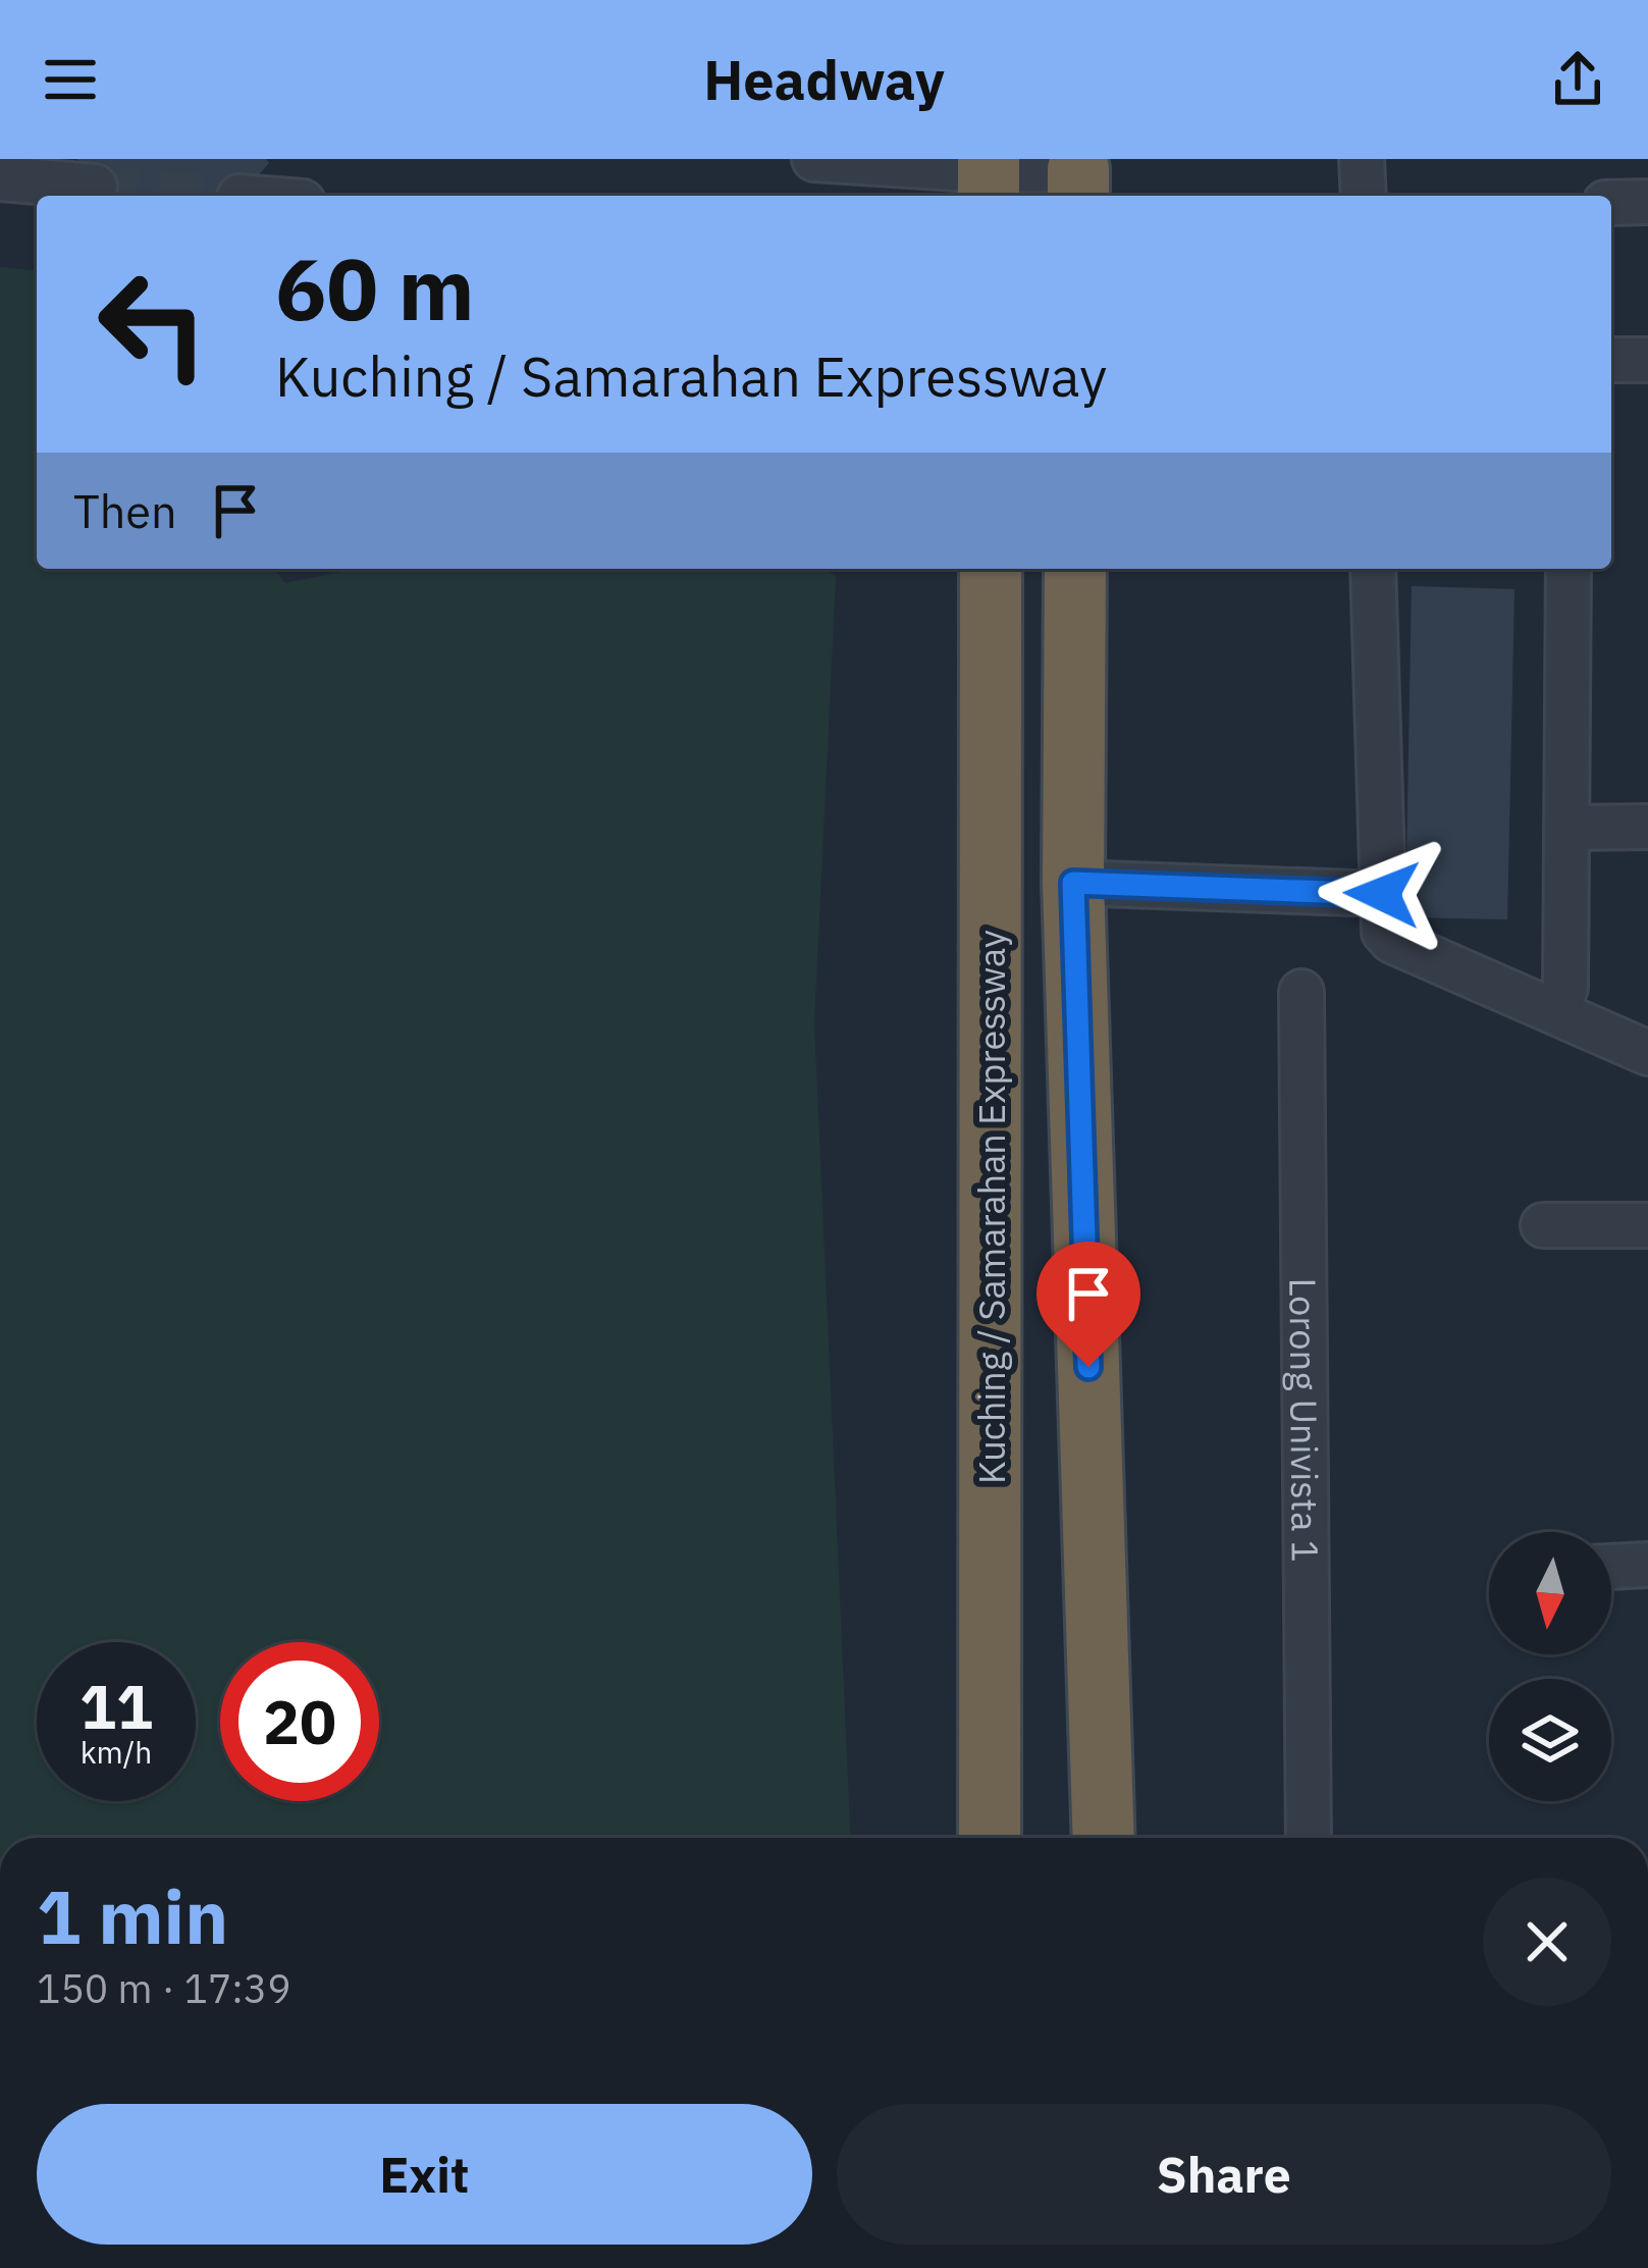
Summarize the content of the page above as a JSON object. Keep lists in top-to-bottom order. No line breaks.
{"streets":{"highway":["Kuching / Samarahan Expressway"],"street":["Lorong Univista 1"]},"north":"bottom","page":{"header":"Headway","turn":["60 m","Kuching / Samarahan Expressway"],"then":"Then","speed":"11 km/h","limit":"20","heading":["1 min","150 m · 17:39"],"buttons":["Exit","Share"]}}
